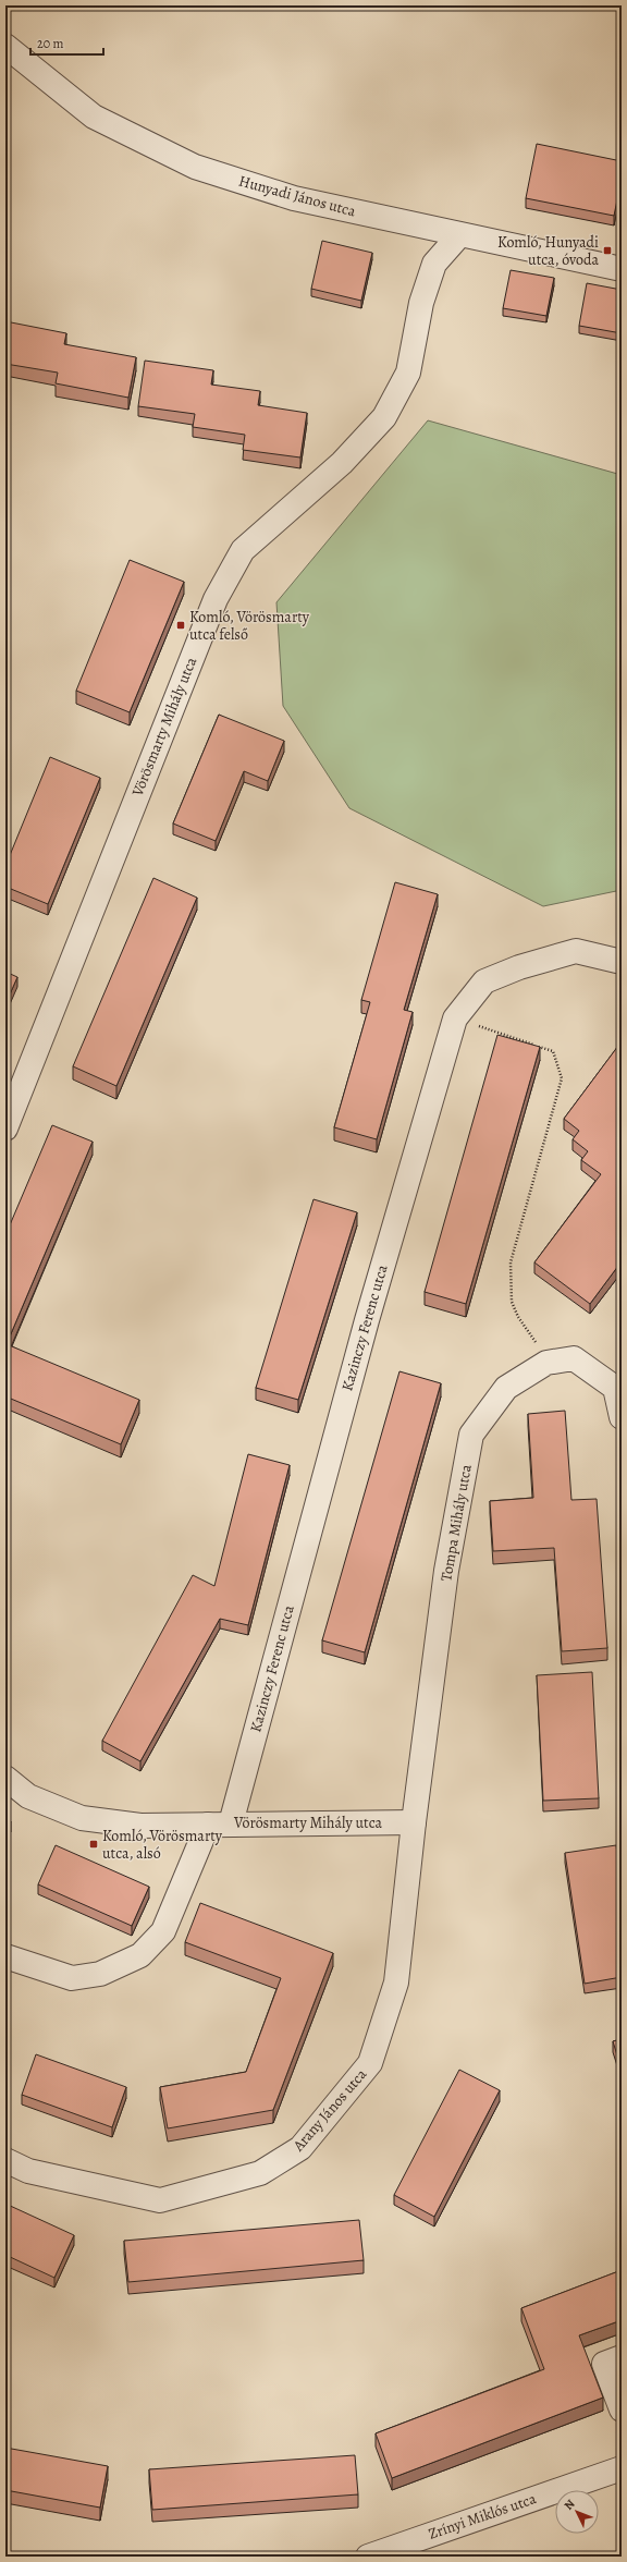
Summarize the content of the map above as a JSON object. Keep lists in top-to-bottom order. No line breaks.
{"streets":{"street":["Hunyadi János utca","Vörösmarty Mihály utca","Kazinczy Ferenc utca","Tompa Mihály utca","Arany János utca","Zrínyi Miklós utca"]},"crossings":[["Hunyadi János utca","Vörösmarty Mihály utca"],["Vörösmarty Mihály utca","Kazinczy Ferenc utca"],["Vörösmarty Mihály utca","Tompa Mihály utca"],["Vörösmarty Mihály utca","Arany János utca"],["Tompa Mihály utca","Arany János utca"]],"places":{"transit":["Komló, Hunyadi utca, óvoda","Komló, Vörösmarty utca felső","Komló, Vörösmarty utca, alsó"]},"scale_bar":"20 m","north":"top left"}
